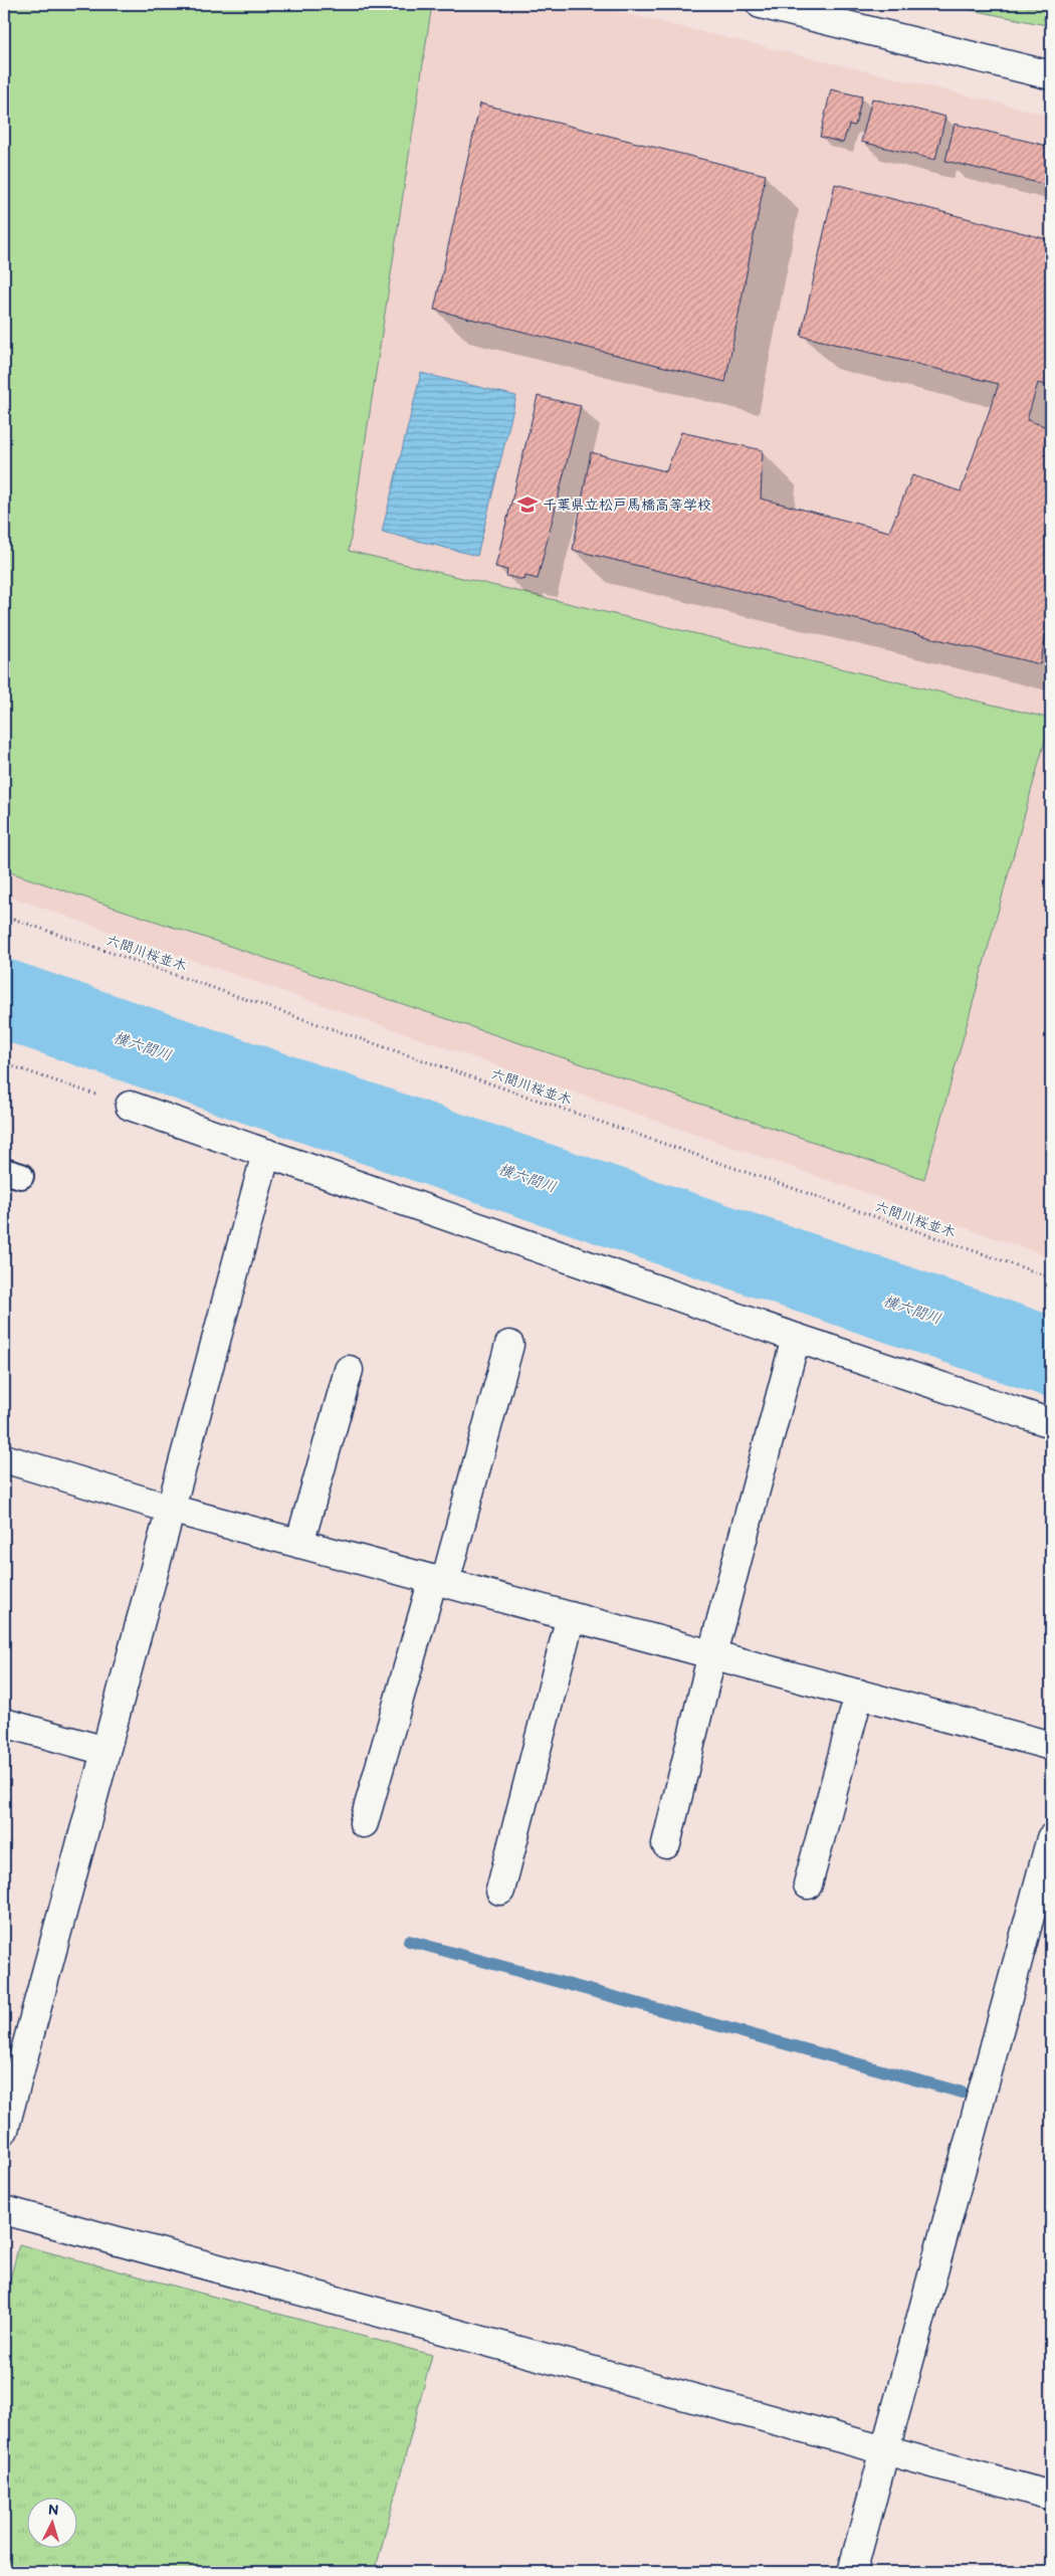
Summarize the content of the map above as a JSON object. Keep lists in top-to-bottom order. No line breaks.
{"streets":{"path":["六間川桜並木"]},"water":["横六間川"],"places":{"school or university":["千葉県立松戸馬橋高等学校"]},"north":"top"}
